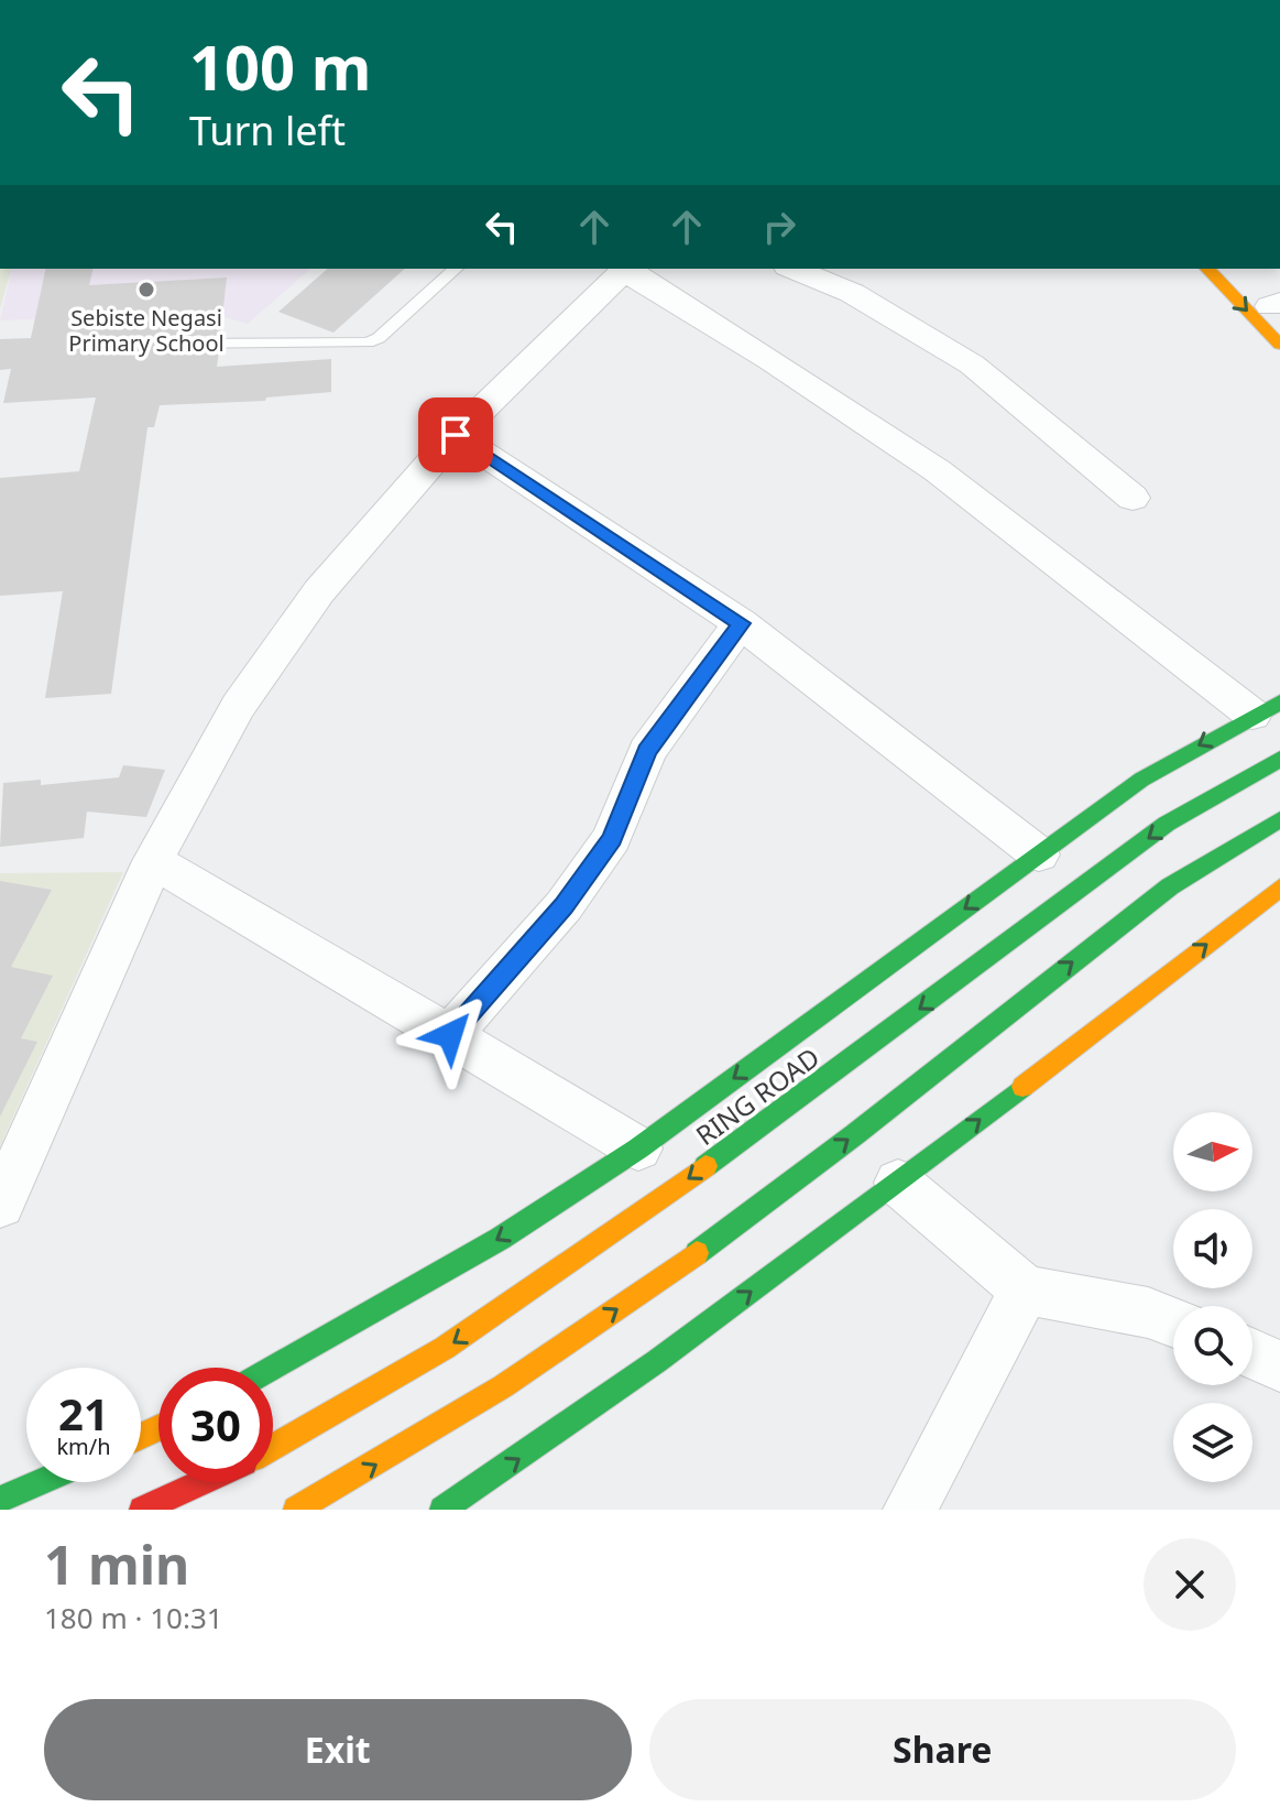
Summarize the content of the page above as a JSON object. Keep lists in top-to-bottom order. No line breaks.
{"streets":{"main road":["RING ROAD"]},"places":["Sebiste Negasi Primary School"],"north":"right","page":{"turn":["100 m","Turn left"],"speed":"21 km/h","limit":"30","heading":["1 min","180 m · 10:31"],"buttons":["Exit","Share"]}}
